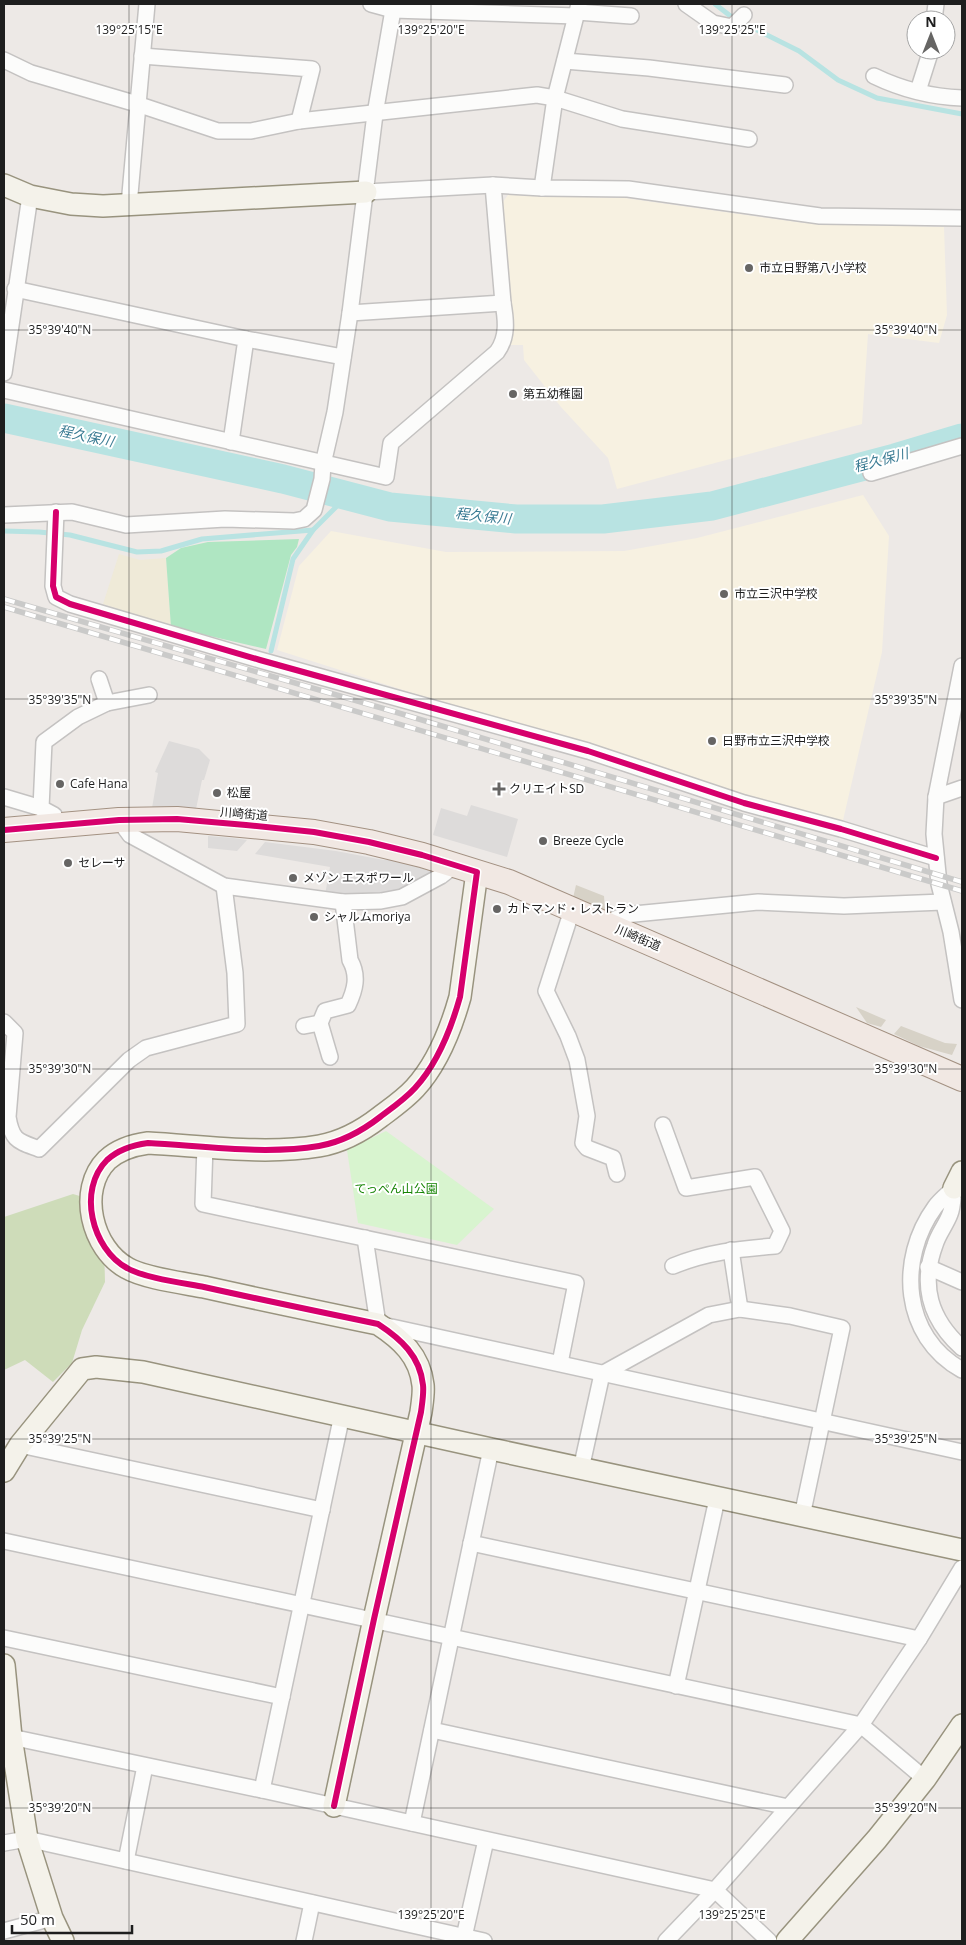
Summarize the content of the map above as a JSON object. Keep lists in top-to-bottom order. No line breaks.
{"streets":{"main road":["川崎街道"]},"water":["程久保川"],"parks":["てっぺん山公園"],"places":{"other":["市立日野第八小学校","第五幼稚園","市立三沢中学校","日野市立三沢中学校","Cafe Hana","松屋","Breeze Cycle","セレーサ","メゾン エスポワール","カトマンド・レストラン","シャルムmoriya"],"health":["クリエイトSD"]},"scale_bar":"50 m","north":"top","coordinates":["139°25'15\"E","139°25'20\"E","139°25'25\"E","35°39'40\"N","35°39'35\"N","35°39'30\"N","35°39'25\"N","35°39'20\"N"]}
